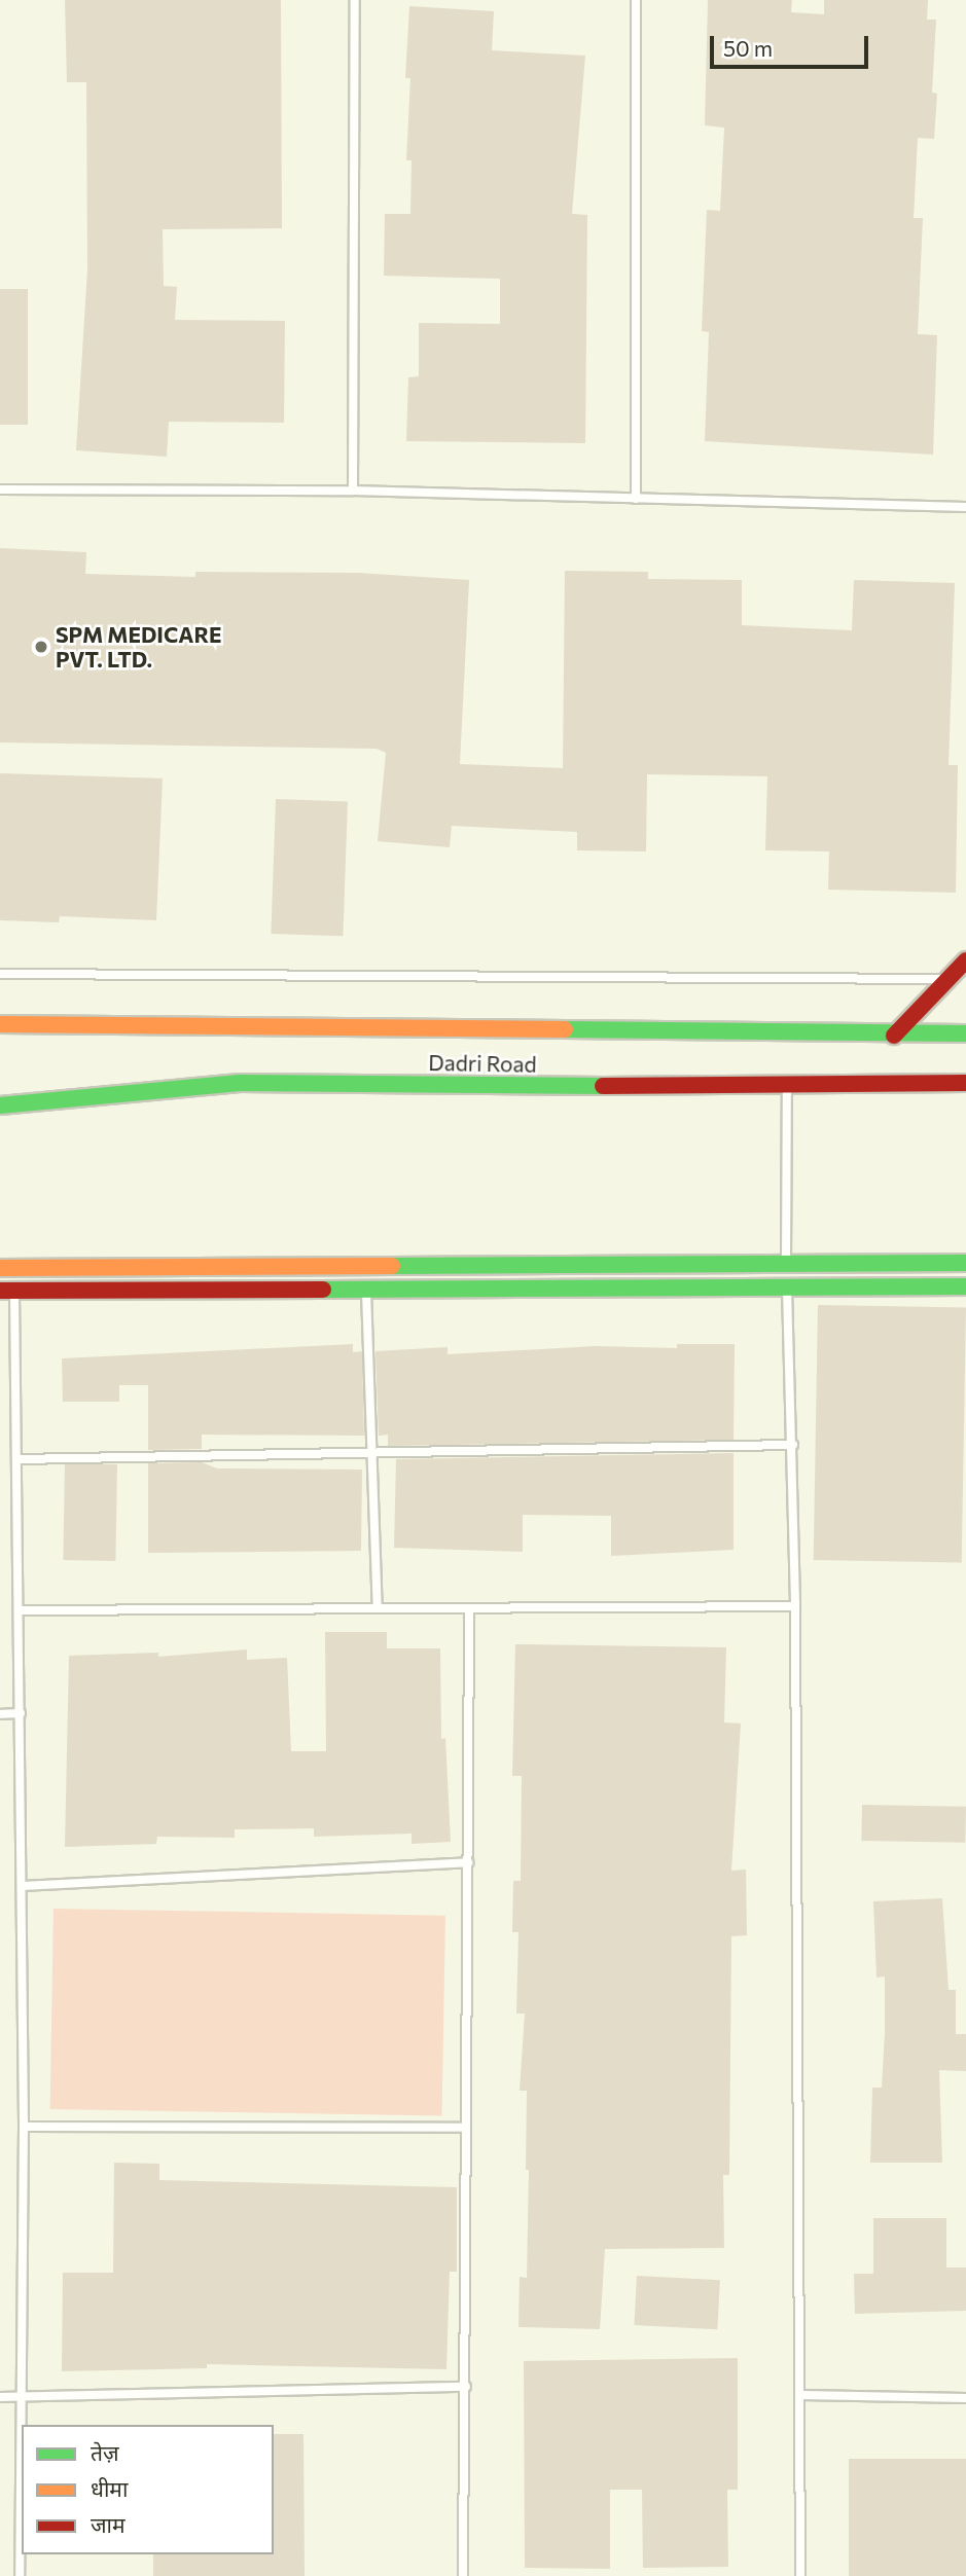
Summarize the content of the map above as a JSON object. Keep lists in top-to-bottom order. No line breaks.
{"streets":{"street":["Dadri Road"]},"places":["SPM MEDICARE PVT. LTD."],"legend":["तेज़","धीमा","जाम"],"scale_bar":"50 m"}
